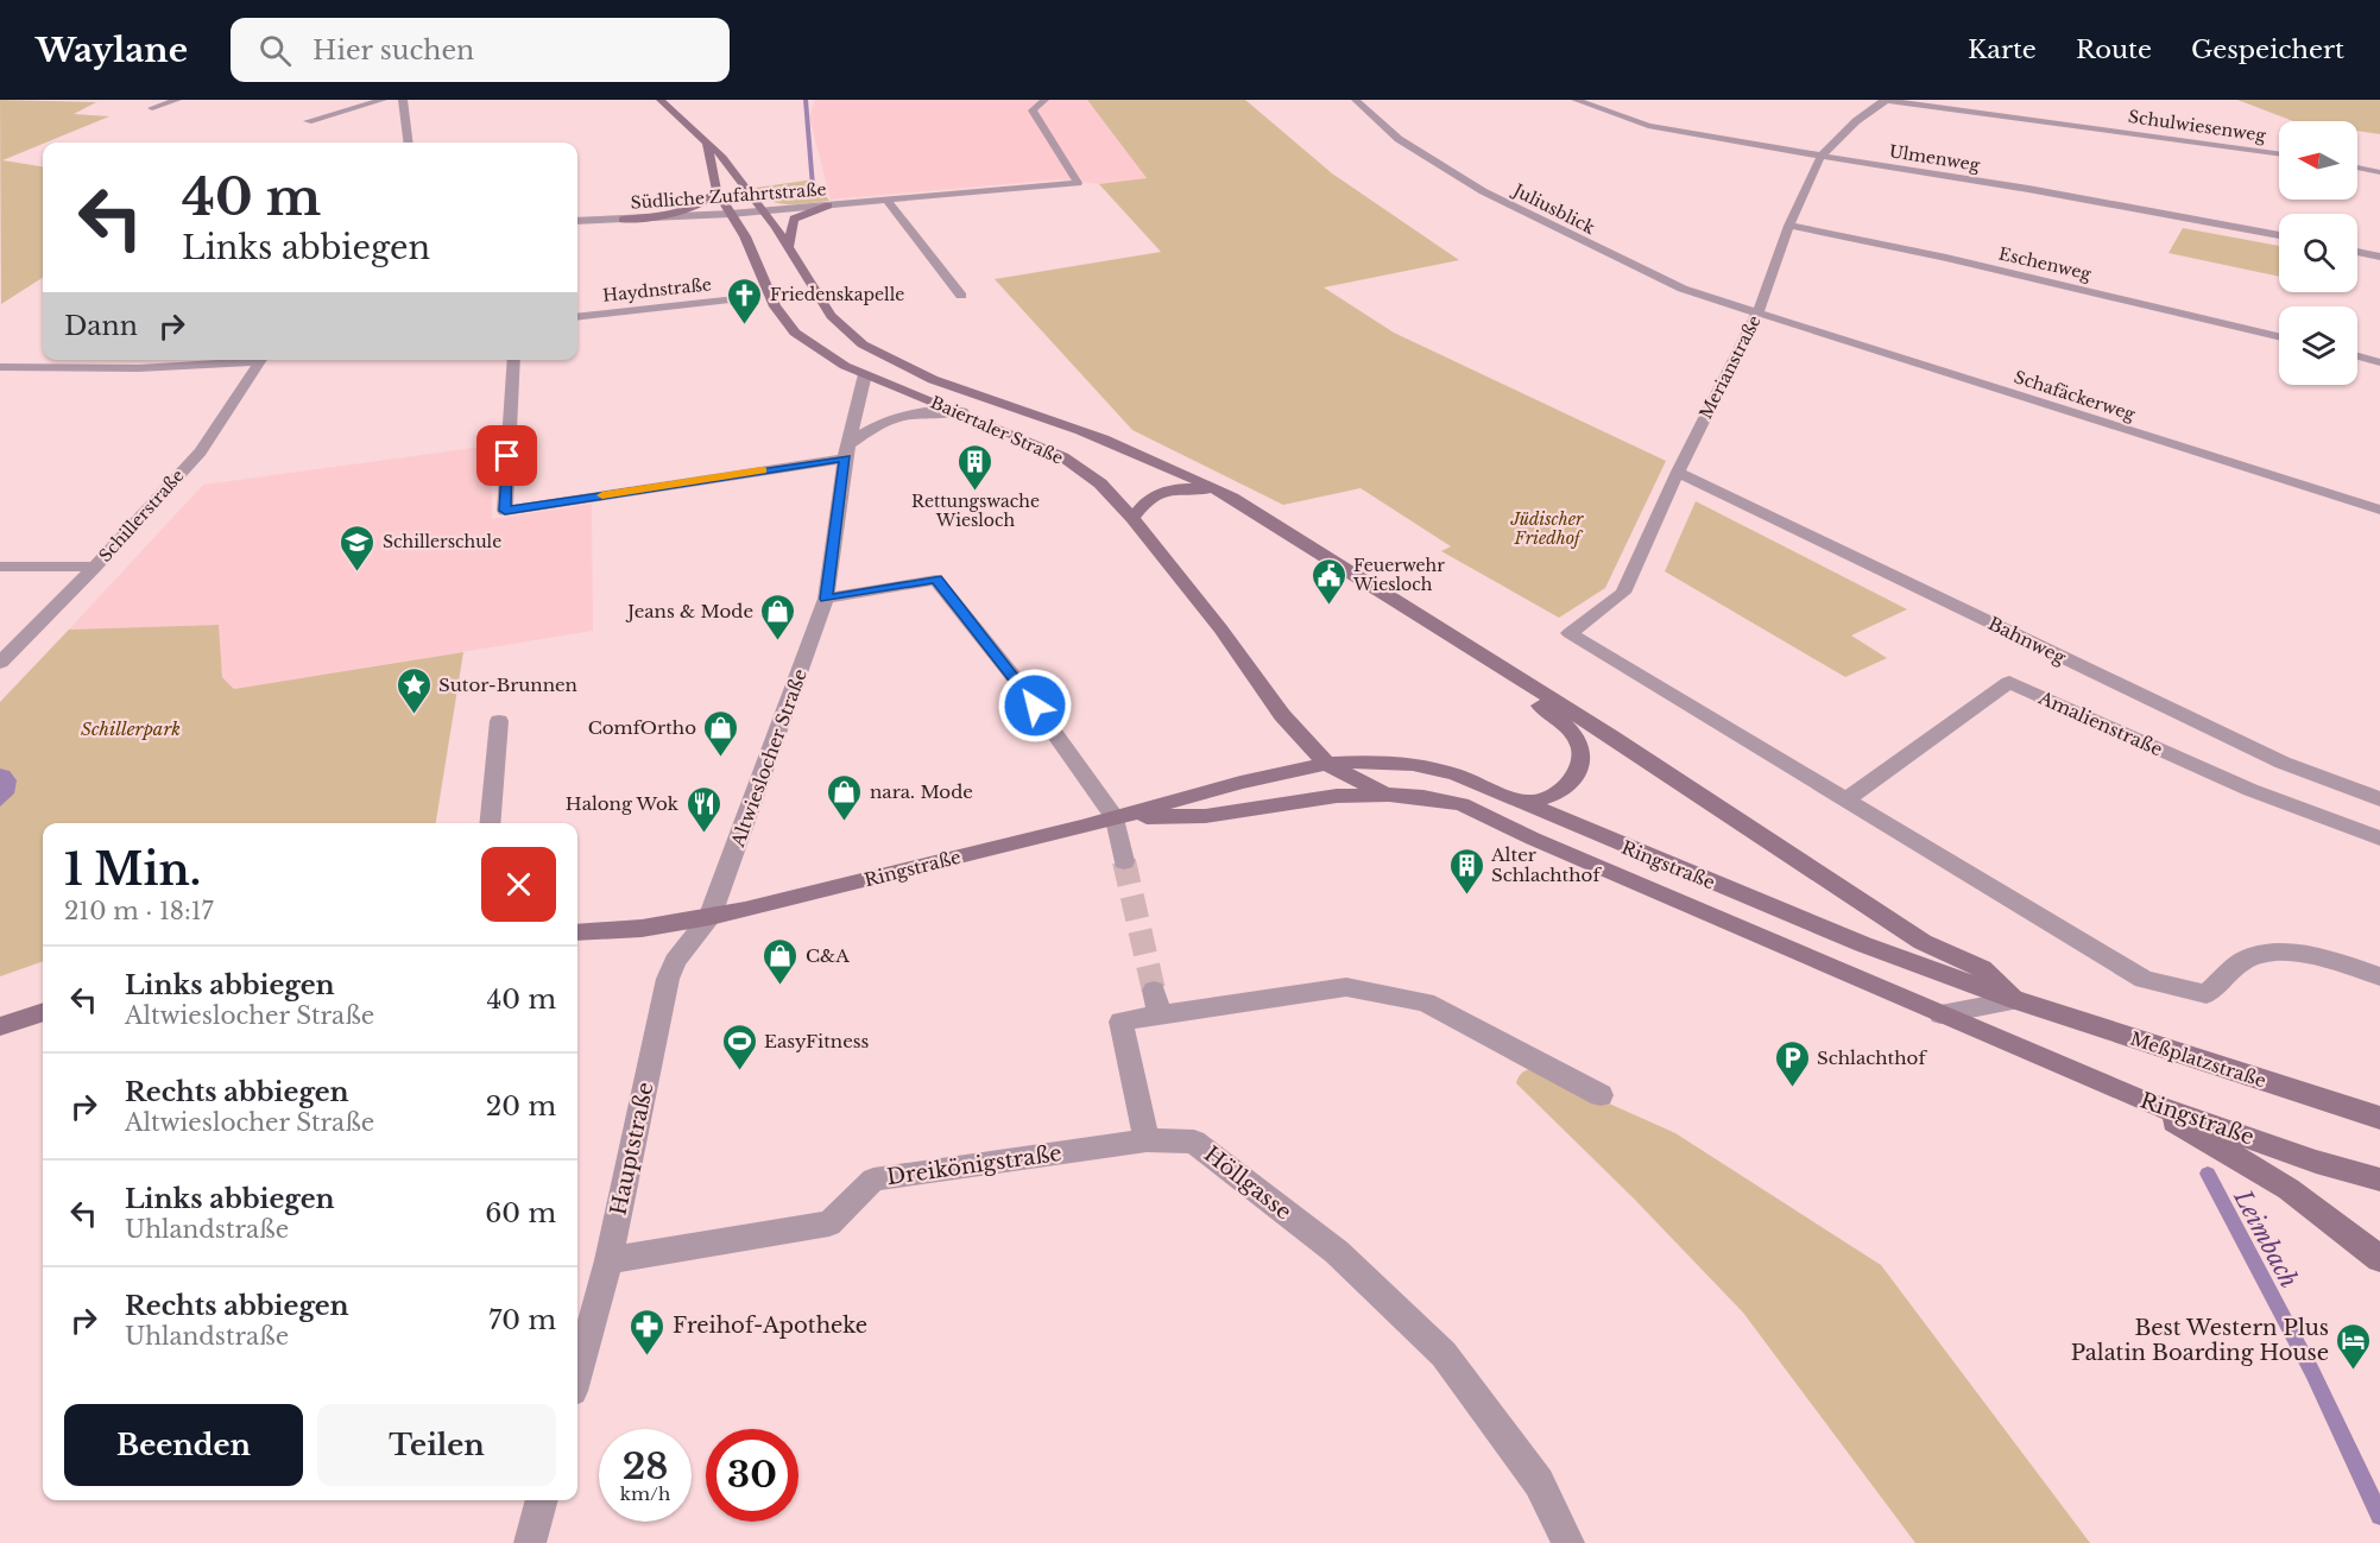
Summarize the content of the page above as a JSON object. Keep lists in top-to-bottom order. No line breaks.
{"streets":{"main road":["Baiertaler Straße","Ringstraße","Meßplatzstraße"],"street":["Schulwiesenweg","Ulmenweg","Südliche Zufahrtstraße","Juliusblick","Eschenweg","Haydnstraße","Merianstraße","Schafäckerweg","Schillerstraße","Bahnweg","Amalienstraße","Altwieslocher Straße","Hauptstraße","Dreikönigstraße","Höllgasse"]},"crossings":[["Schulwiesenweg","Merianstraße"],["Ulmenweg","Merianstraße"],["Südliche Zufahrtstraße","Baiertaler Straße"],["Juliusblick","Merianstraße"],["Juliusblick","Schafäckerweg"],["Eschenweg","Merianstraße"],["Merianstraße","Schafäckerweg"],["Merianstraße","Bahnweg"],["Merianstraße","Amalienstraße"],["Baiertaler Straße","Altwieslocher Straße"],["Baiertaler Straße","Ringstraße"],["Altwieslocher Straße","Ringstraße"],["Altwieslocher Straße","Hauptstraße"],["Ringstraße","Meßplatzstraße"],["Ringstraße","Hauptstraße"],["Hauptstraße","Dreikönigstraße"],["Dreikönigstraße","Höllgasse"]],"water":["Leimbach"],"parks":["Jüdischer Friedhof","Schillerpark"],"places":{"church":["Friedenskapelle"],"building":["Rettungswache Wiesloch","Alter Schlachthof"],"school or university":["Schillerschule"],"public building":["Feuerwehr Wiesloch"],"shop":["Jeans & Mode","ComfOrtho","nara. Mode","C&A"],"place":["Sutor-Brunnen"],"restaurant":["Halong Wok"],"sports":["EasyFitness"],"parking":["Schlachthof"],"pharmacy":["Freihof-Apotheke"],"hotel":["Best Western Plus Palatin Boarding House"]},"north":"left","page":{"header":"Waylane","search":"Hier suchen","nav":["Karte","Route","Gespeichert"],"turn":["40 m","Links abbiegen"],"then":"Dann","heading":["1 Min.","210 m · 18:17"],"list":[{"name":"Links abbiegen","note":"Altwieslocher Straße","value":"40 m"},{"name":"Rechts abbiegen","note":"Altwieslocher Straße","value":"20 m"},{"name":"Links abbiegen","note":"Uhlandstraße","value":"60 m"},{"name":"Rechts abbiegen","note":"Uhlandstraße","value":"70 m"}],"buttons":["Beenden","Teilen"],"speed":"28 km/h","limit":"30"}}
